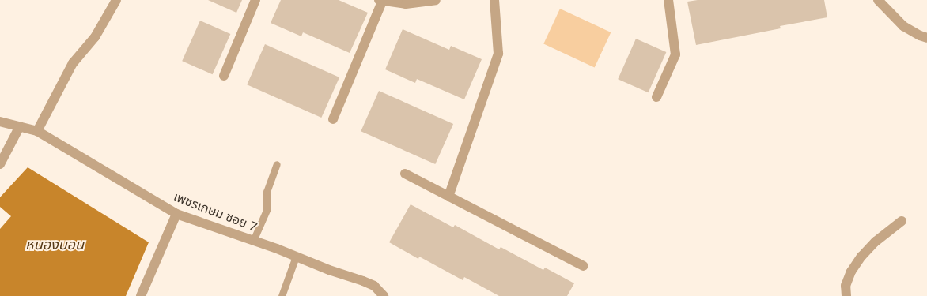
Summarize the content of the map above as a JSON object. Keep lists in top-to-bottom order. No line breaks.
{"streets":{"street":["เพชรเกษม ซอย 7"]},"water":["หนองบอน"]}
